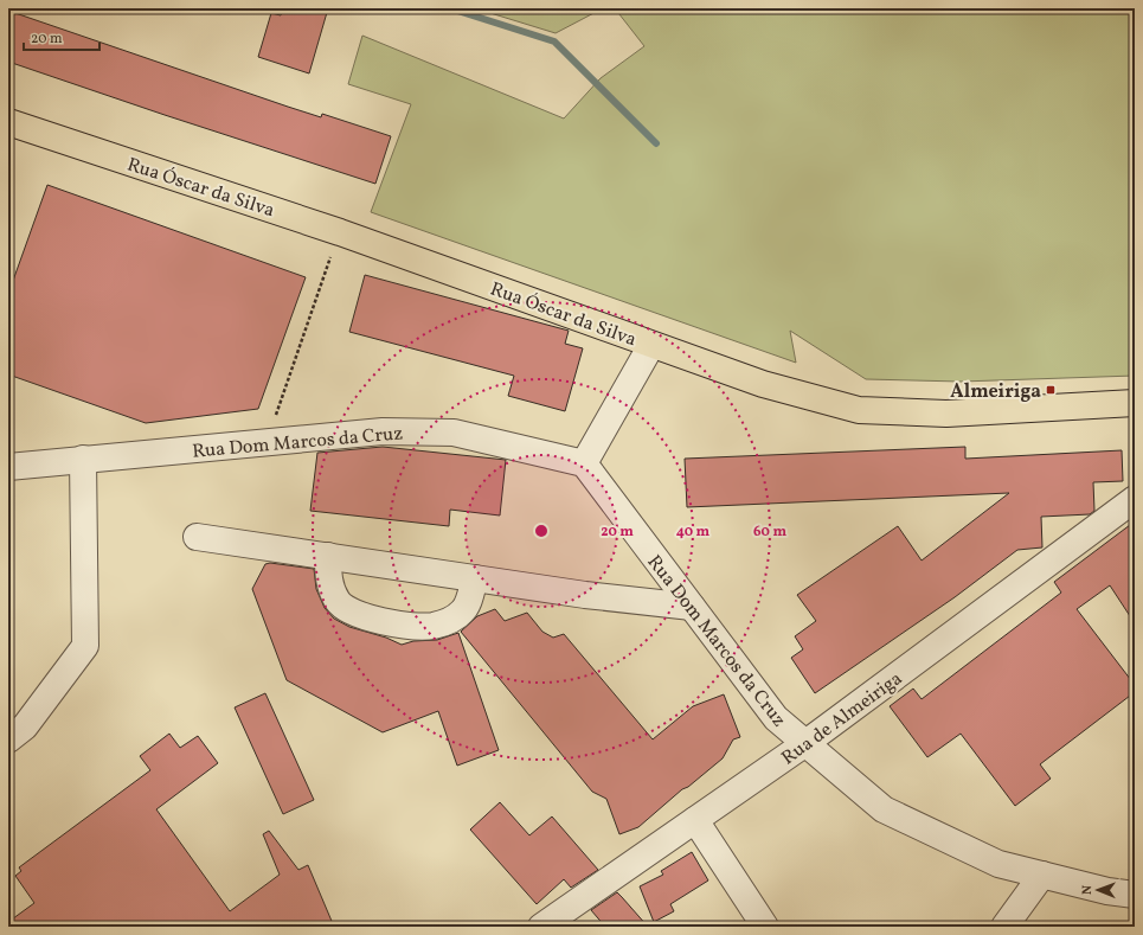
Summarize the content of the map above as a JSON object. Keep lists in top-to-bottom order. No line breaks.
{"streets":{"main road":["Rua Óscar da Silva"],"street":["Rua Dom Marcos da Cruz","Rua de Almeiriga"]},"crossings":[["Rua Dom Marcos da Cruz","Rua de Almeiriga"]],"places":{"transit":["Almeiriga"]},"scale_bar":"20 m","north":"left","rings":["20 m","40 m","60 m"]}
